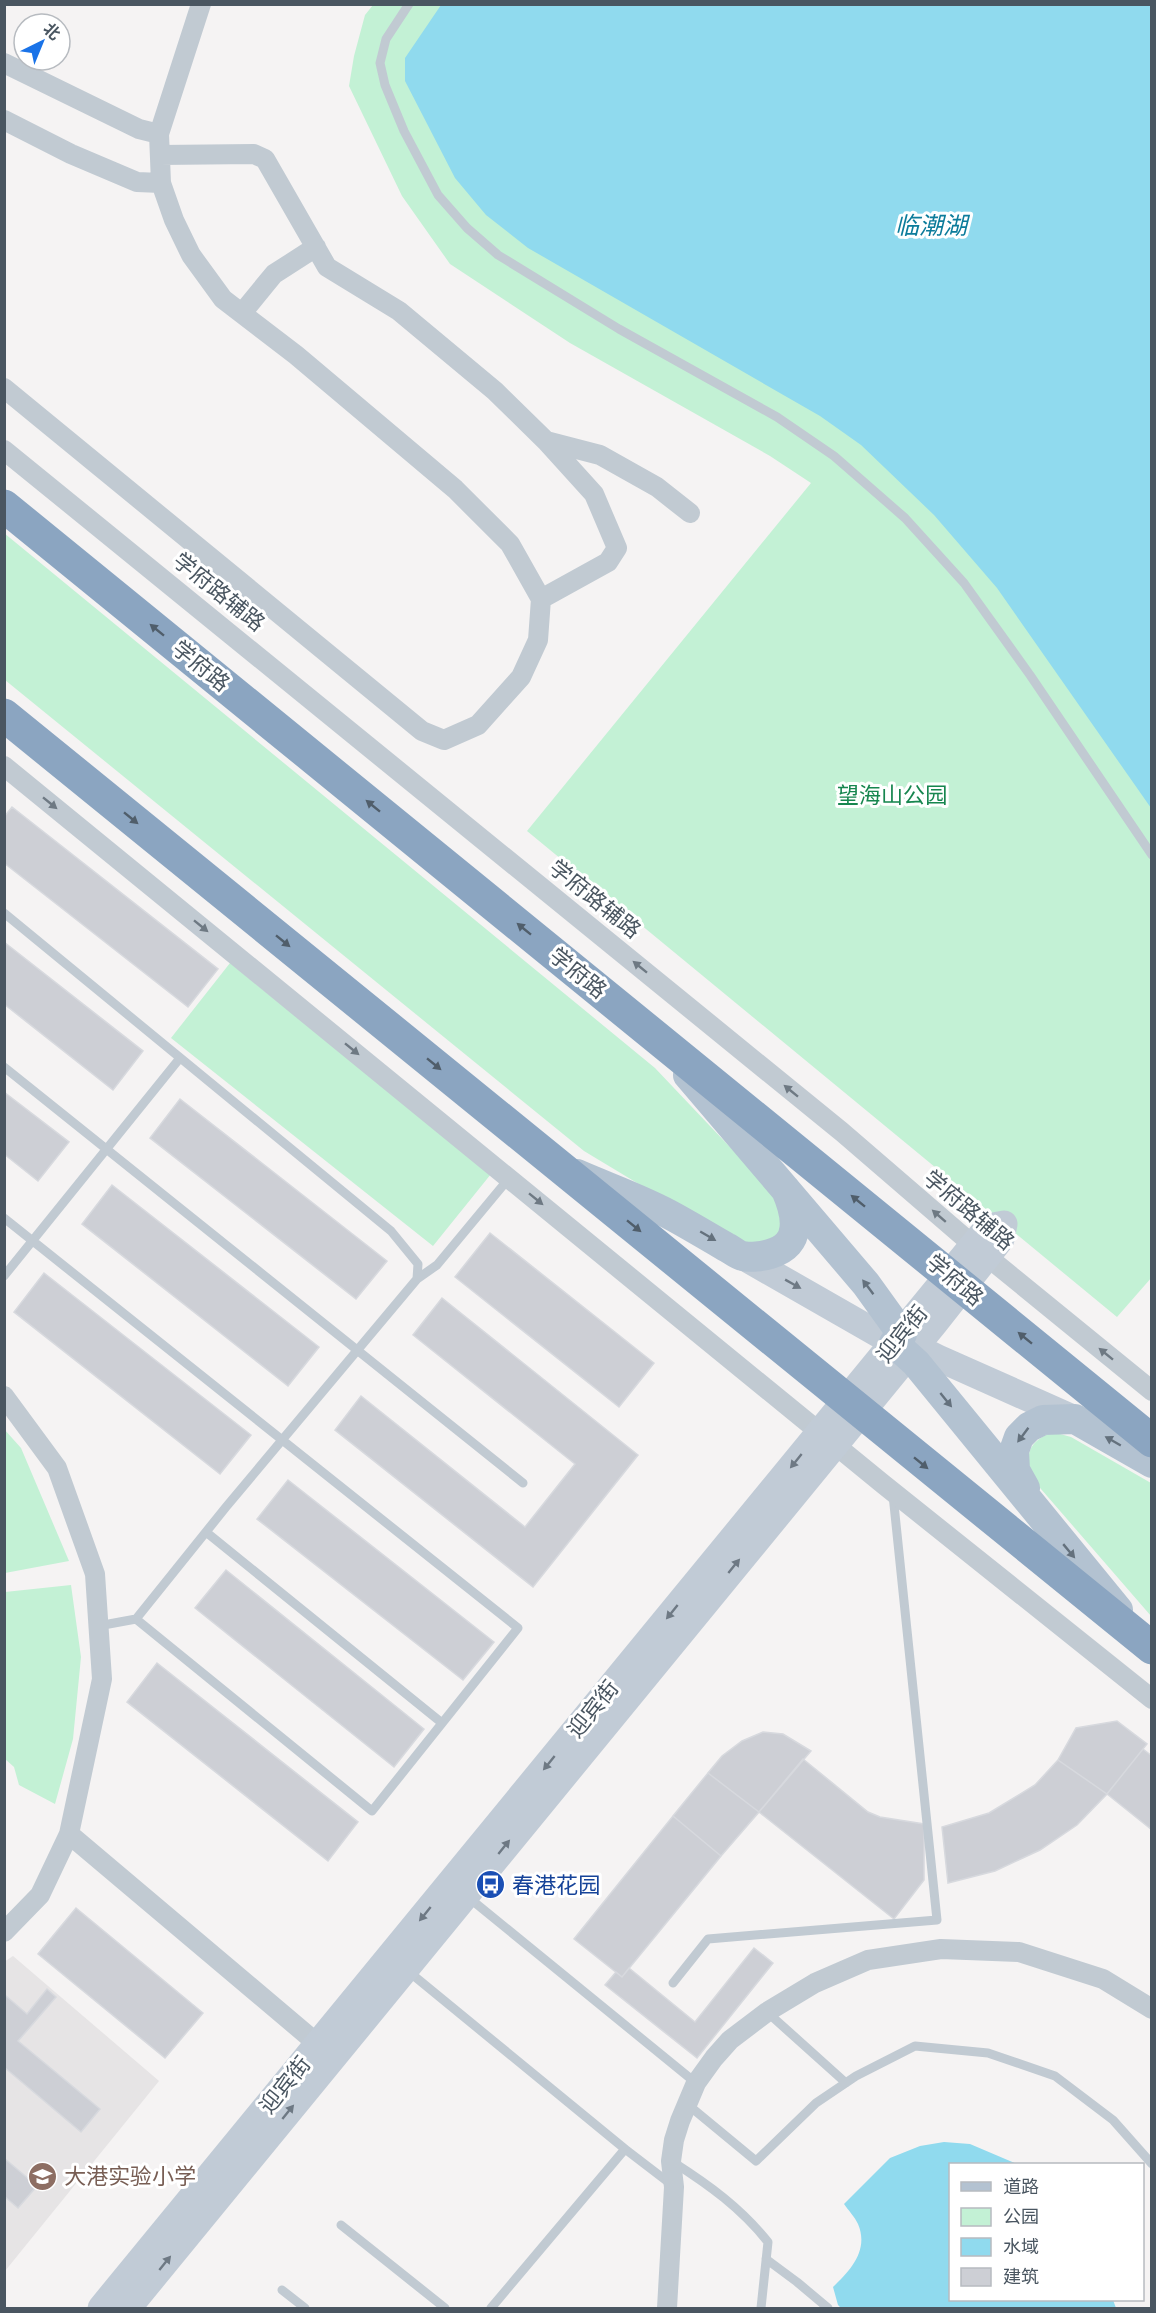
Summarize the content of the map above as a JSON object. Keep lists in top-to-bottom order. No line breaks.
{"streets":{"highway":["学府路"],"main road":["迎宾街"],"street":["学府路辅路"]},"crossings":[["学府路辅路","迎宾街"],["学府路","迎宾街"]],"one_way":["学府路辅路"],"water":["临潮湖"],"parks":["望海山公园"],"places":{"bus stop":["春港花园"],"school or university":["大港实验小学"]},"legend":["道路","公园","水域","建筑"],"north":"top right"}
